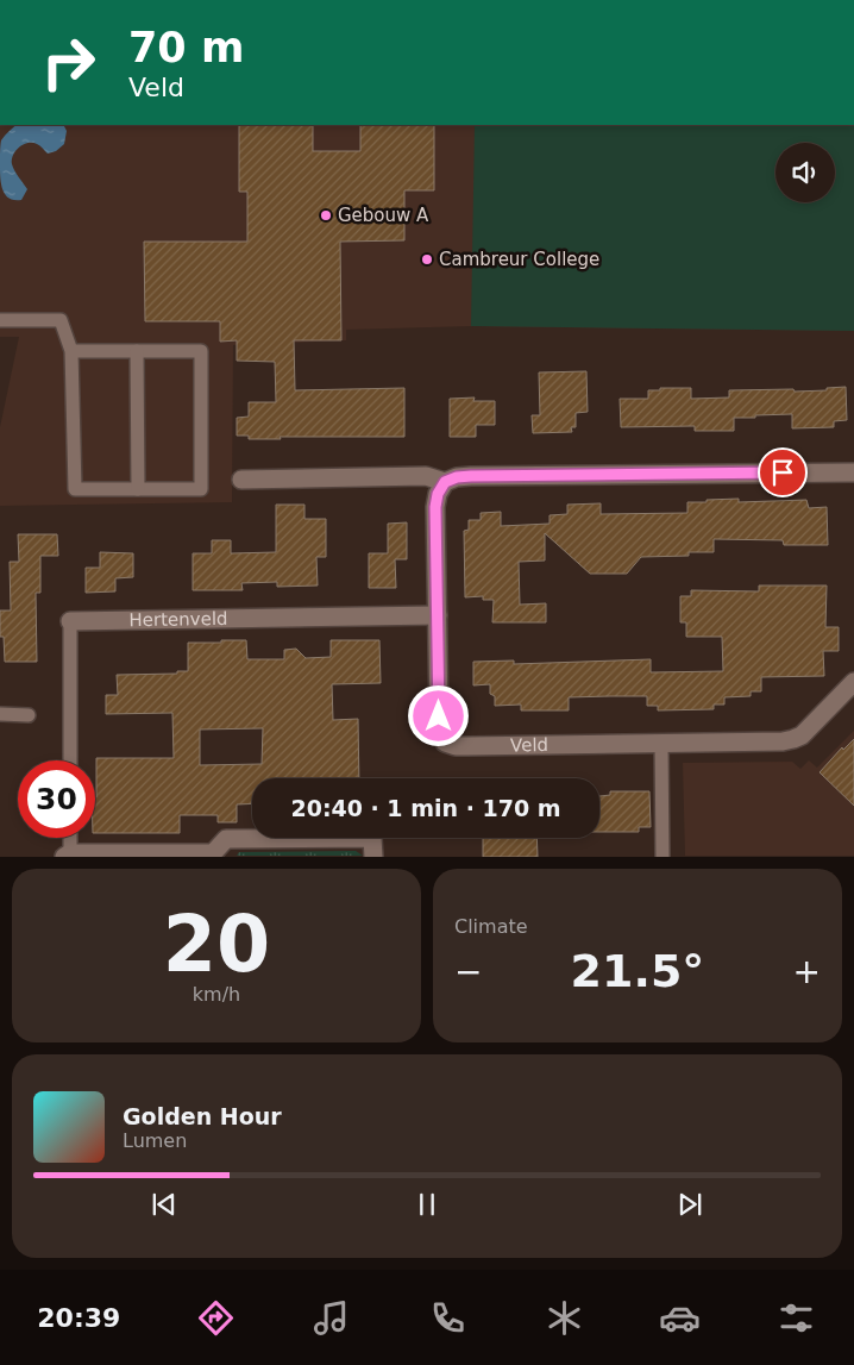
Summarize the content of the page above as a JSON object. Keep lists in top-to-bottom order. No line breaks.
{"streets":{"street":["Hertenveld","Veld"]},"crossings":[["Hertenveld","Veld"]],"places":["Gebouw A","Cambreur College"],"page":{"turn":["70 m","Veld"],"limit":"30","trip":"20:40 · 1 min · 170 m","tile":[["20","km/h"],"Climate"],"heat":["−","21.5°","+"],"song":["Golden Hour","Lumen"],"tabs":"20:39"}}
